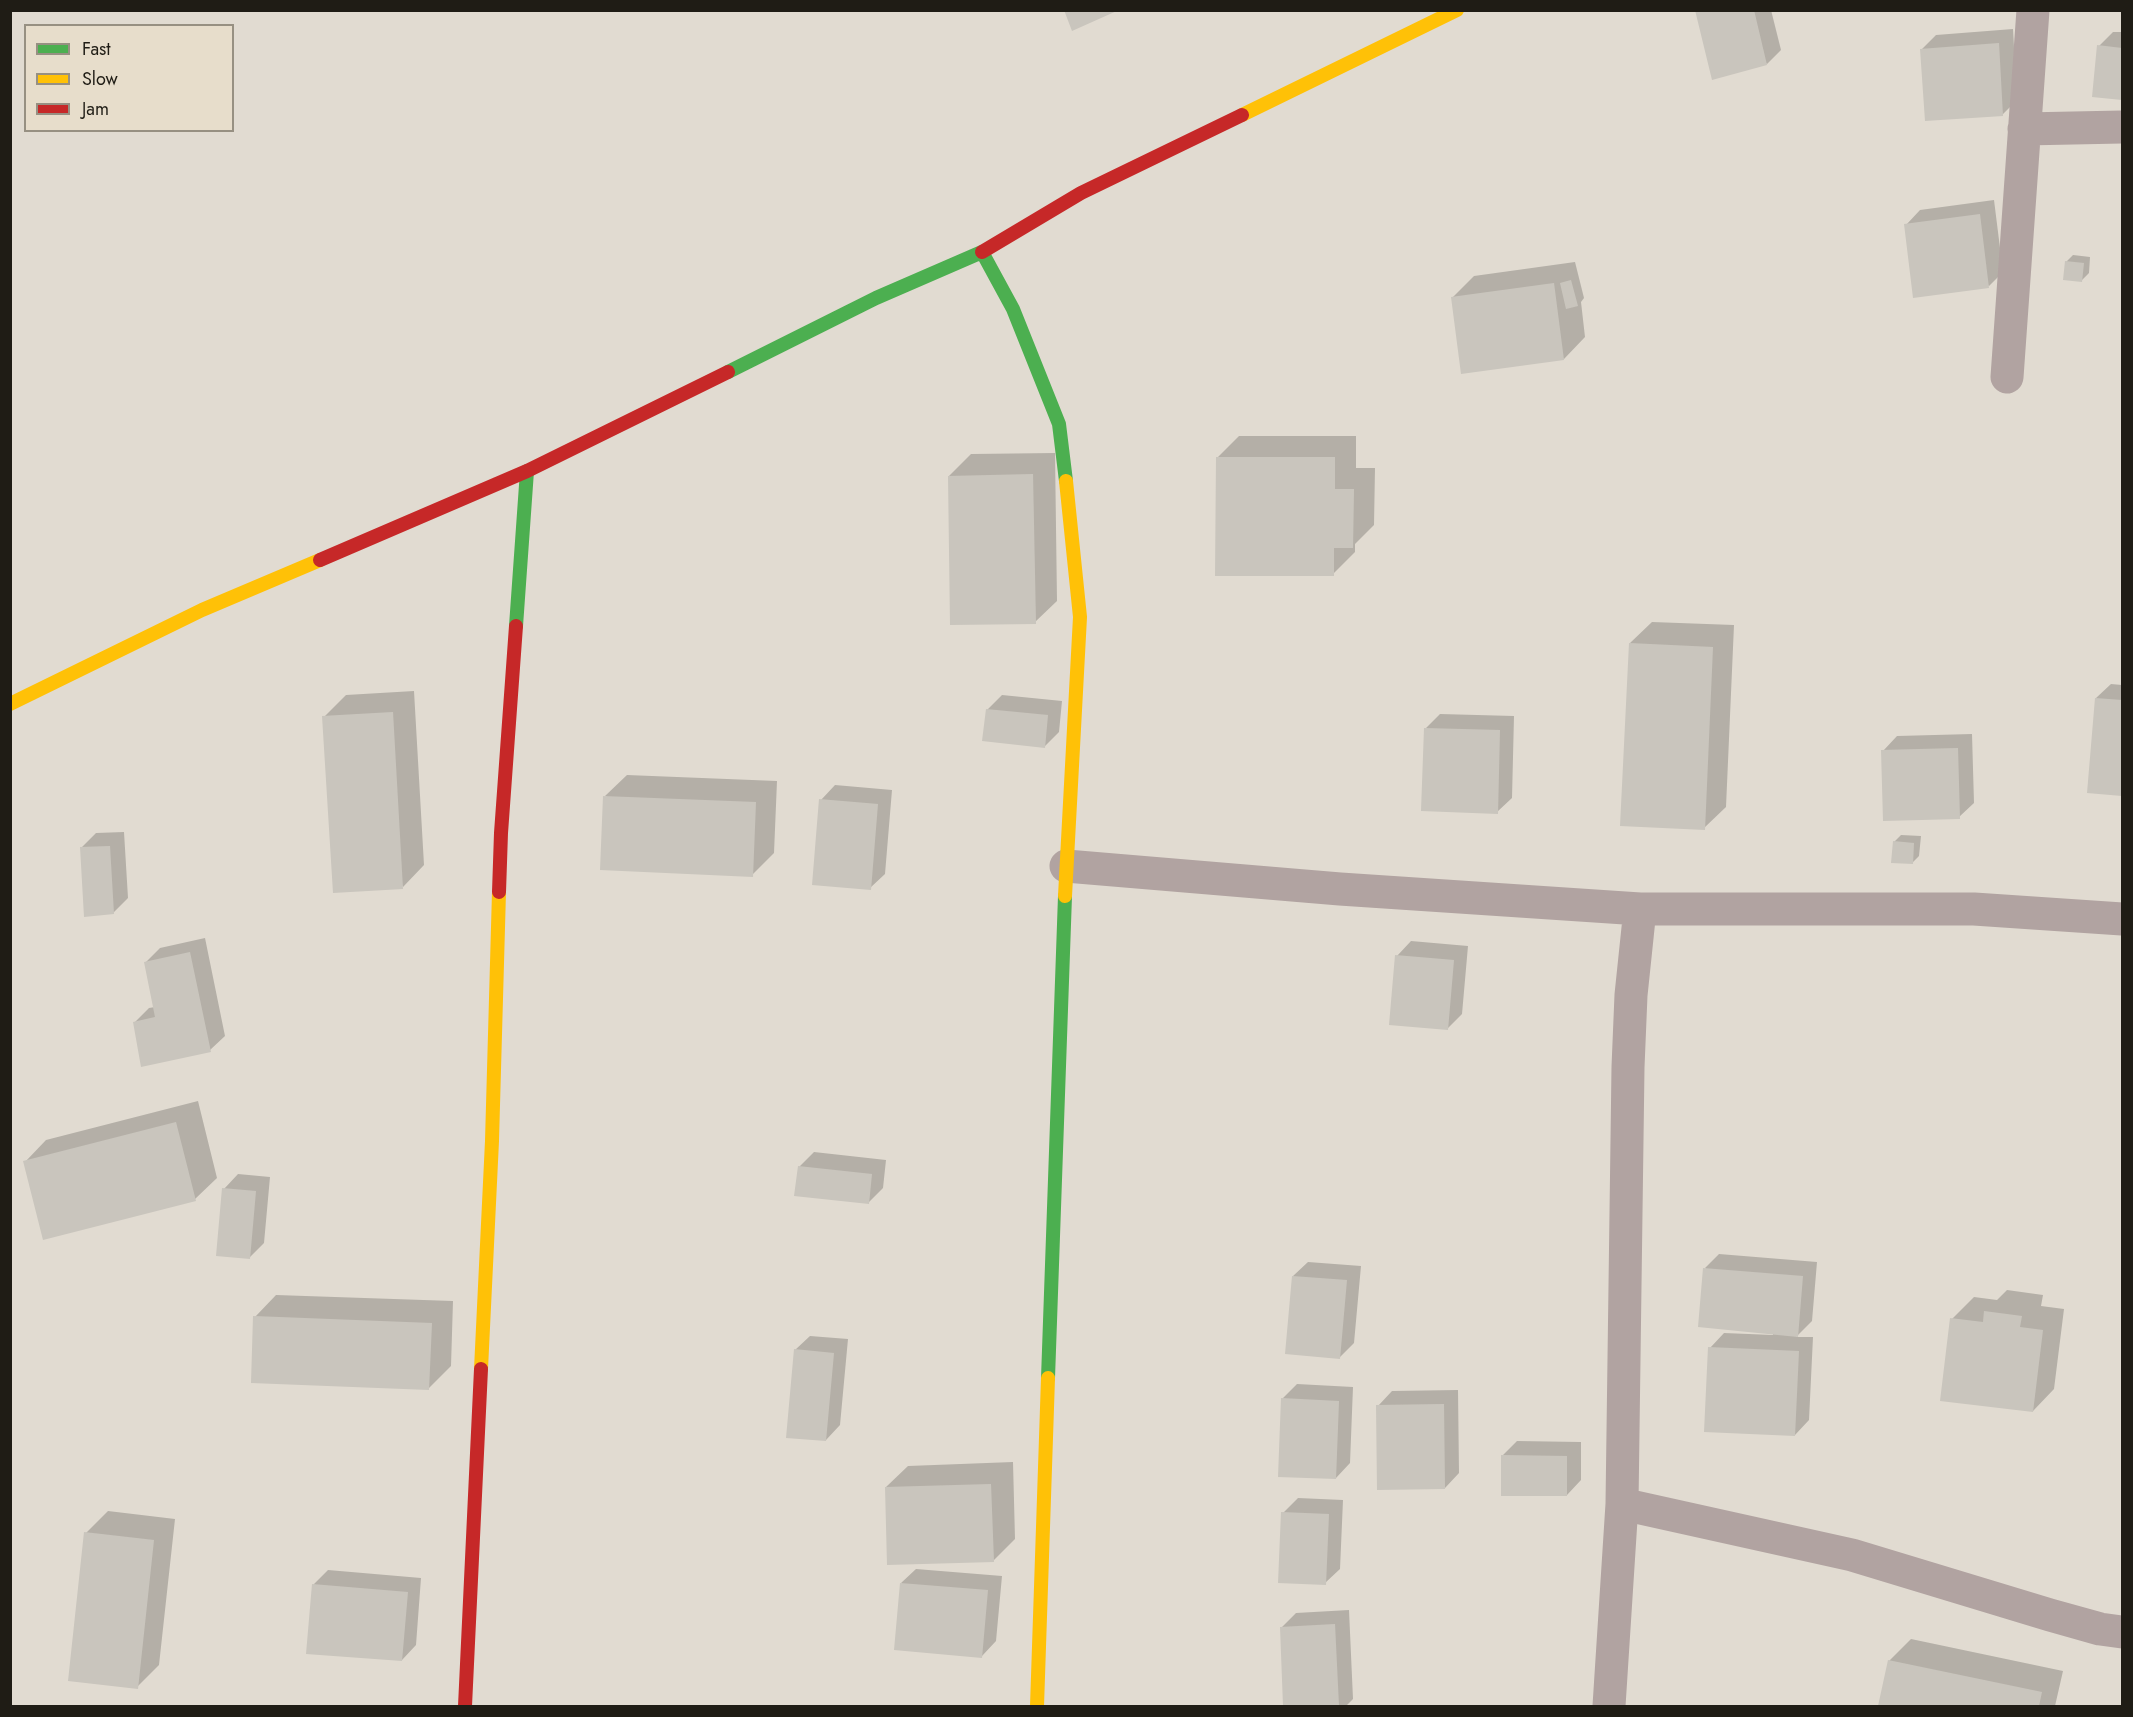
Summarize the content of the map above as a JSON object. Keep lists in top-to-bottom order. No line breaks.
{"legend":["Fast","Slow","Jam"]}
